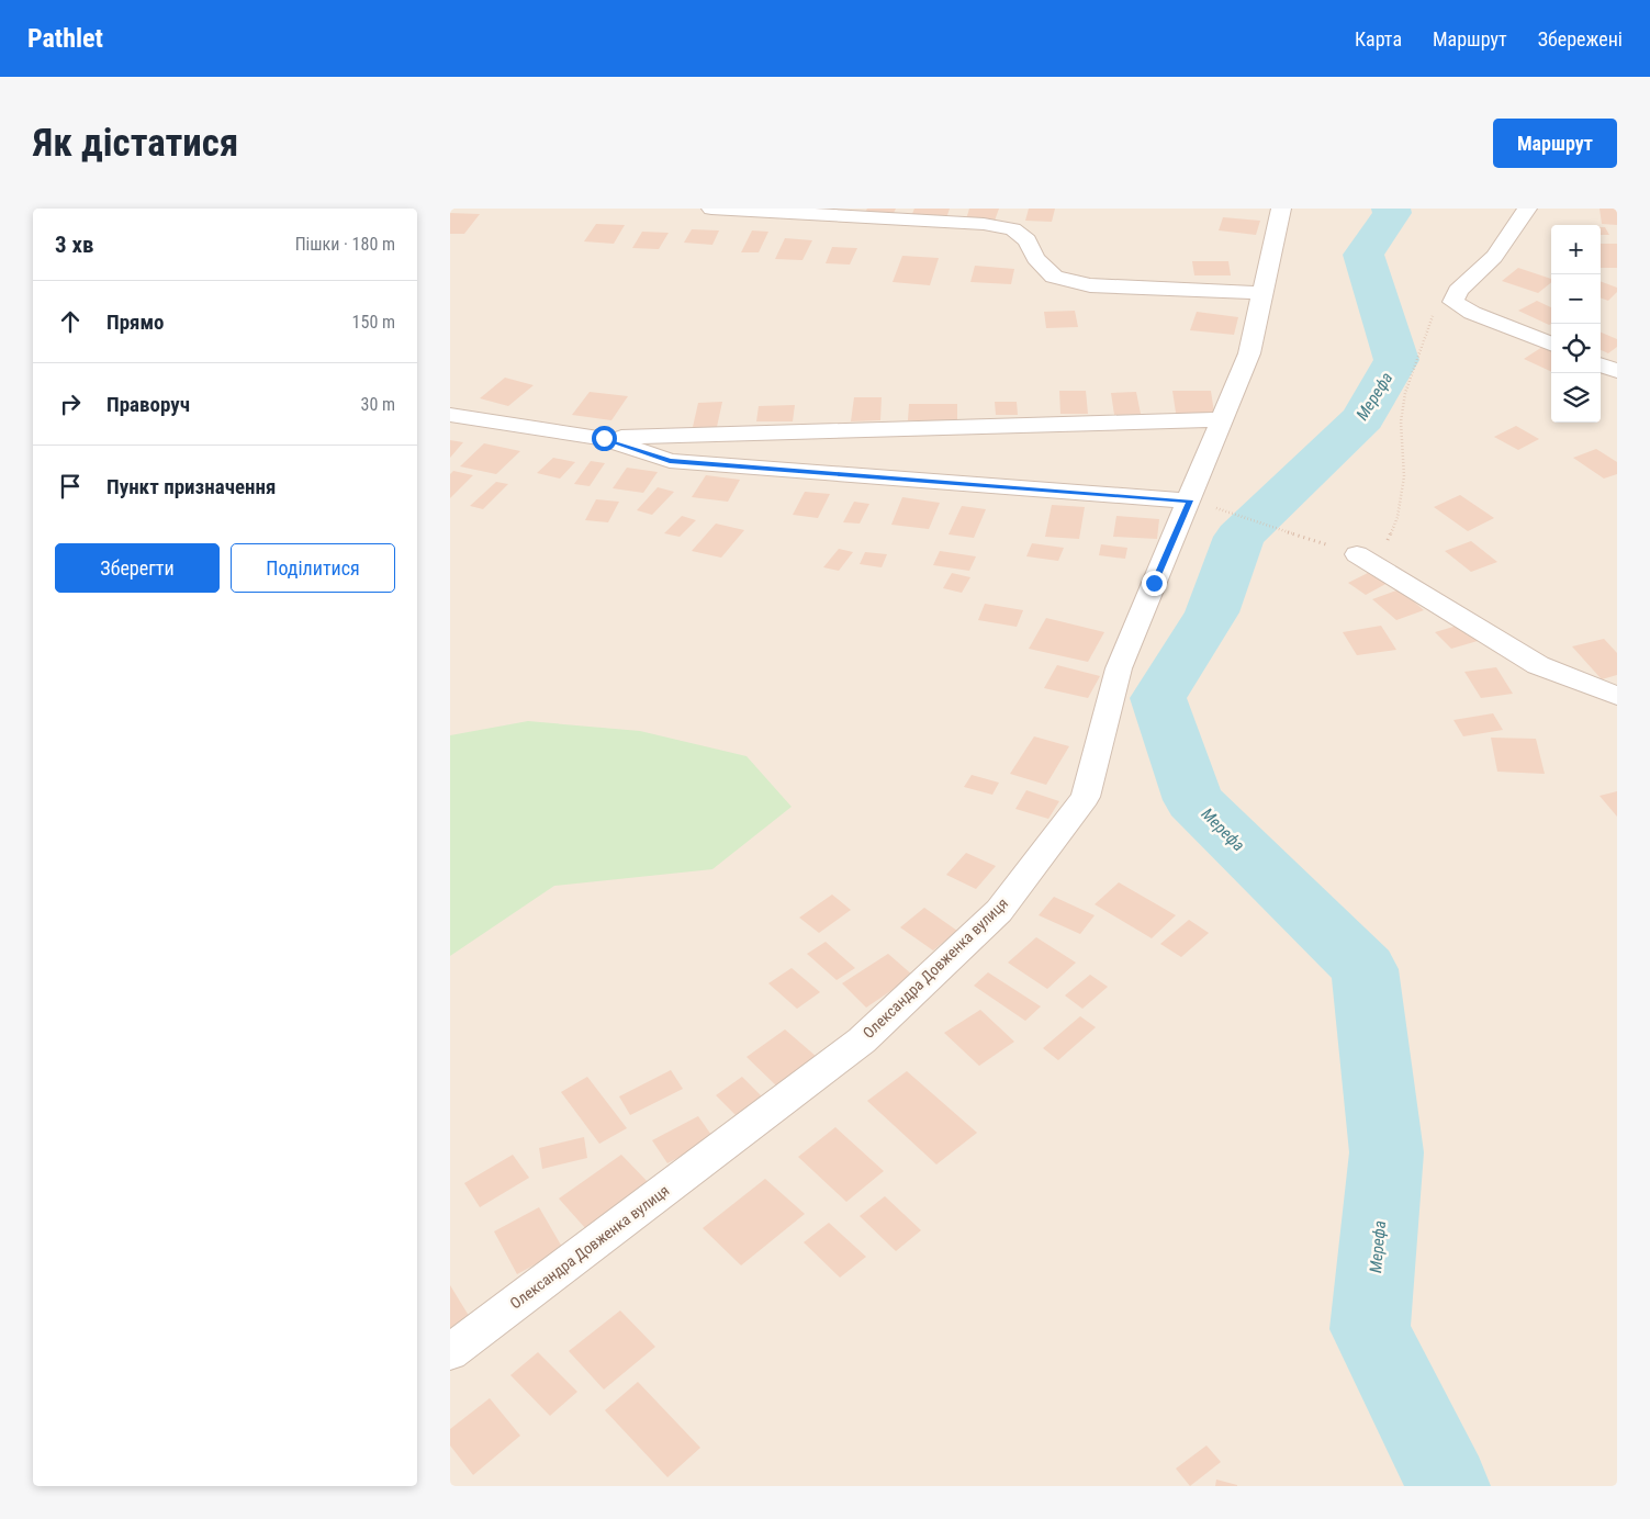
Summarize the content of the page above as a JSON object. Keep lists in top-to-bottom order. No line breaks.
{"streets":{"street":["Олександра Довженка вулиця"]},"water":["Мерефа"],"page":{"header":"Pathlet","nav":["Карта","Маршрут","Збережені"],"buttons":["Маршрут",["Зберегти","Поділитися"]],"title":"Як дістатися","heading":["3 хв","Пішки · 180 m"],"map_buttons":["+","−"],"list":[["Прямо","150 m"],["Праворуч","30 m"],"Пункт призначення"]}}
